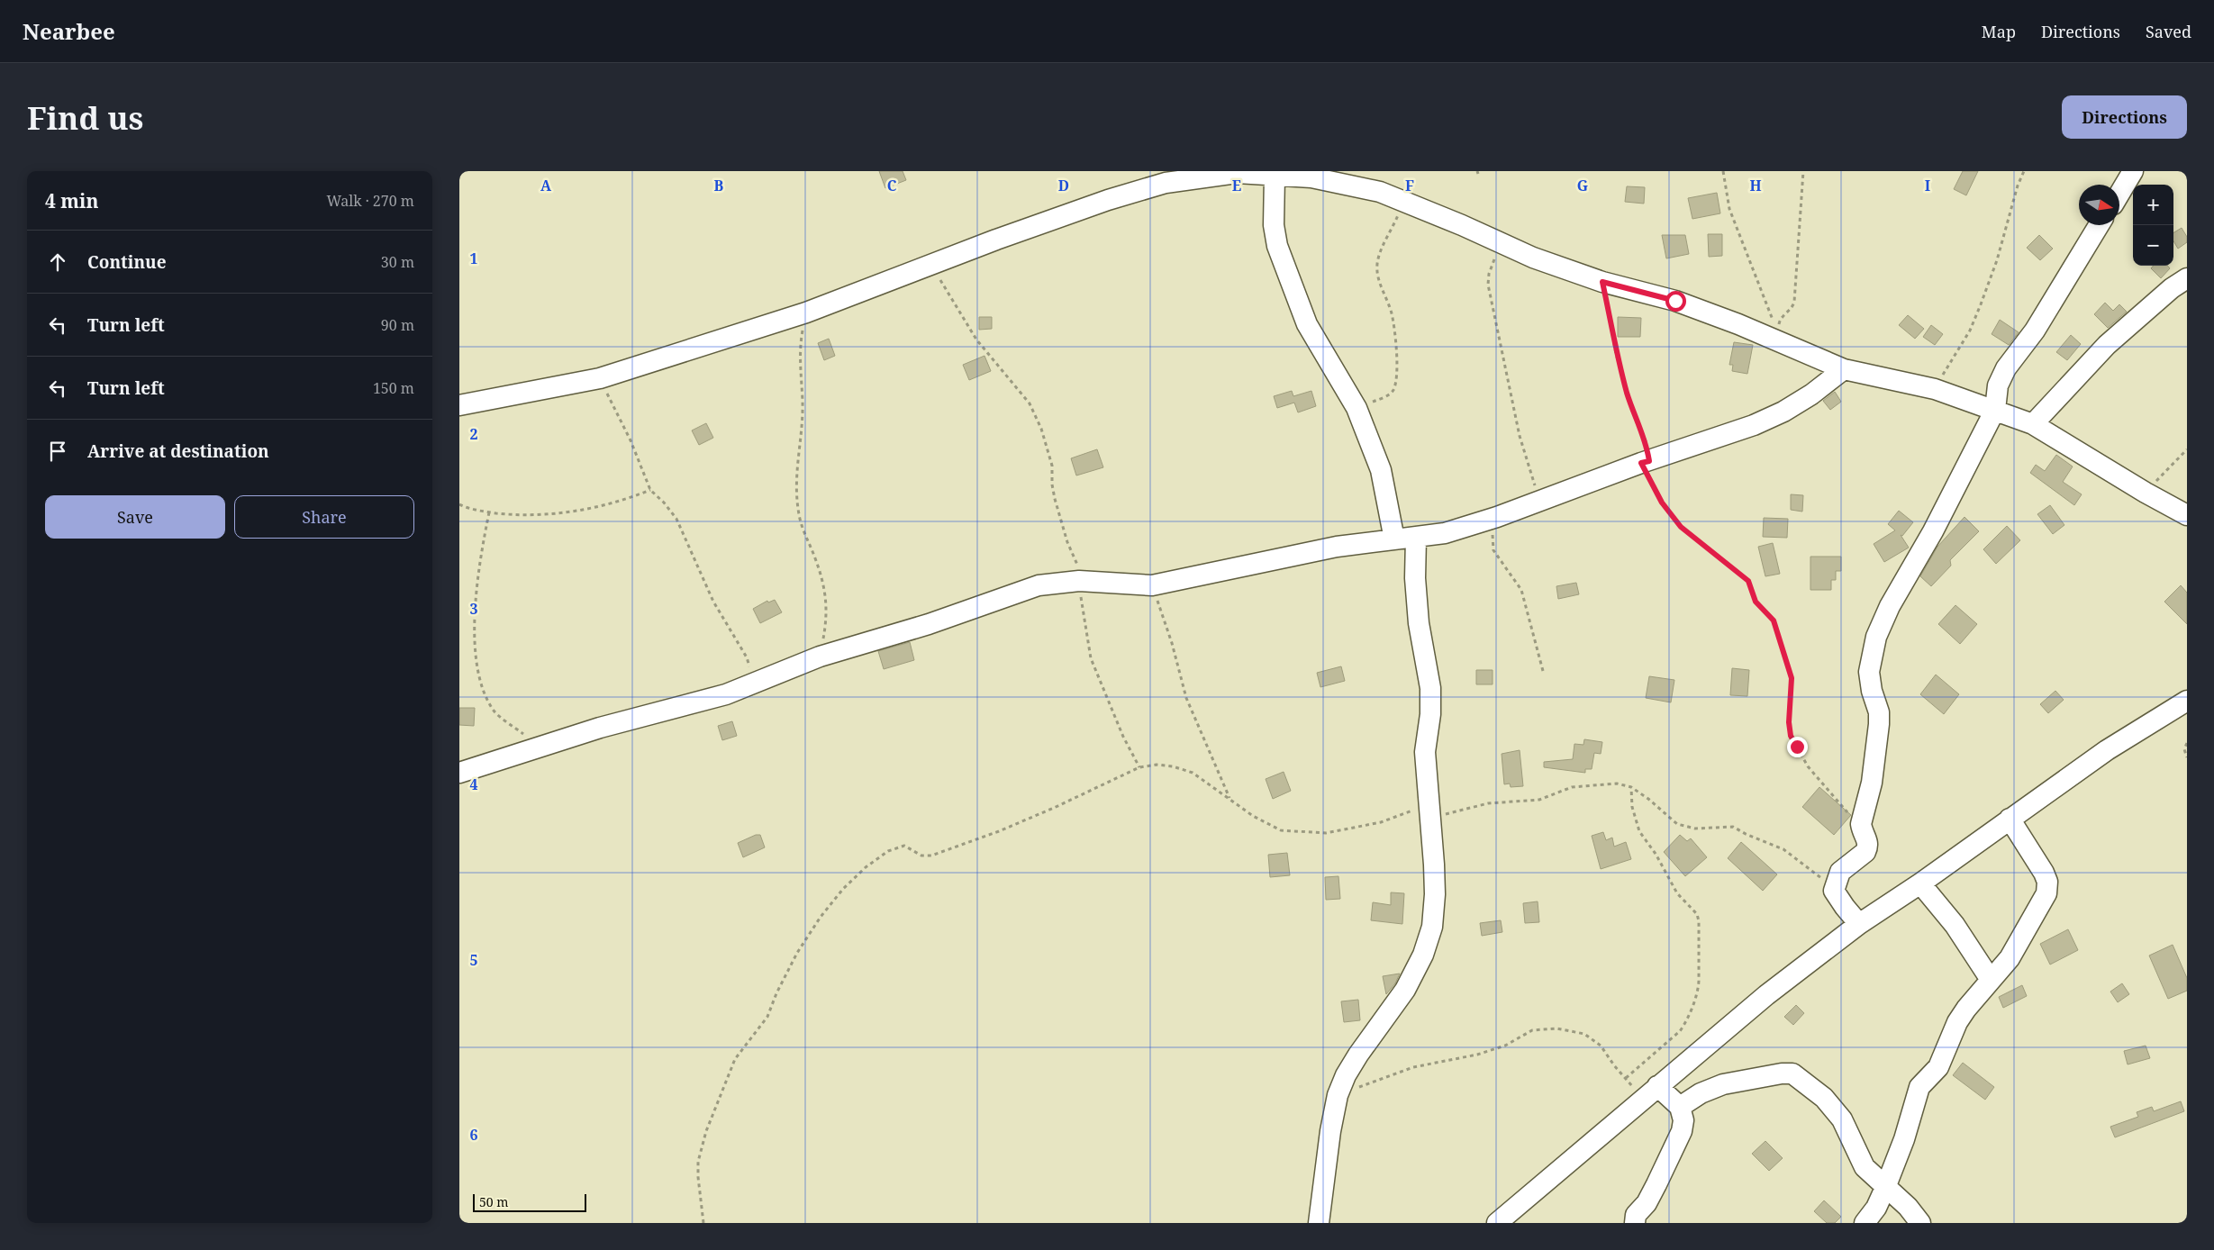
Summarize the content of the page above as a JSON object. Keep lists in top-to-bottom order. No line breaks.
{"scale_bar":"50 m","north":"right","page":{"header":"Nearbee","nav":["Map","Directions","Saved"],"buttons":["Directions",["Save","Share"]],"title":"Find us","heading":["4 min","Walk · 270 m"],"map_buttons":["+","−"],"list":[["Continue","30 m"],["Turn left","90 m"],["Turn left","150 m"],"Arrive at destination"],"scale":"50 m"},"grid":{"columns":["A","B","C","D","E","F","G","H","I"],"rows":["1","2","3","4","5","6"]}}
